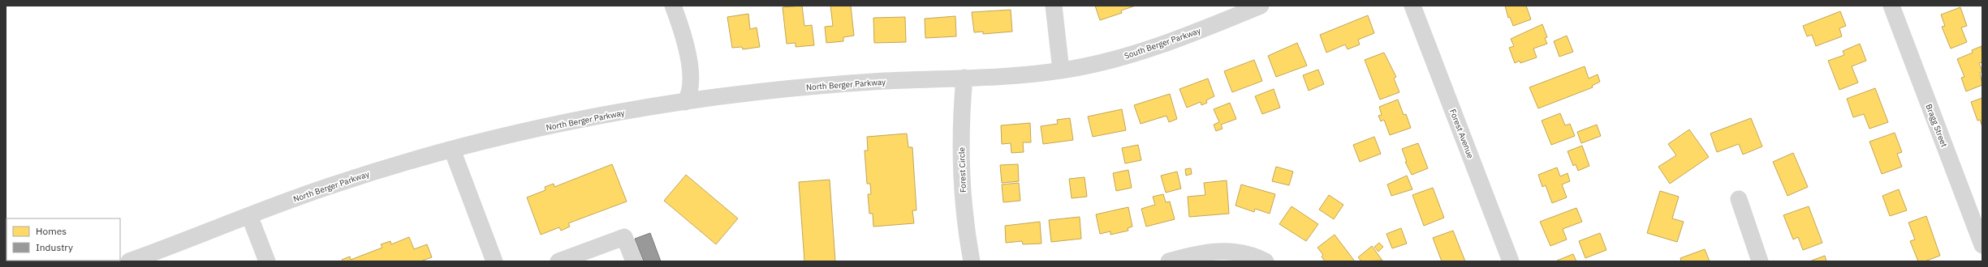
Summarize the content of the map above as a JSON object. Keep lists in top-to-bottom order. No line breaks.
{"streets":{"street":["South Berger Parkway","North Berger Parkway","Bragg Street","Forest Avenue","Forest Circle"]},"crossings":[["South Berger Parkway","North Berger Parkway"],["North Berger Parkway","Forest Circle"]],"legend":["Homes","Industry"]}
